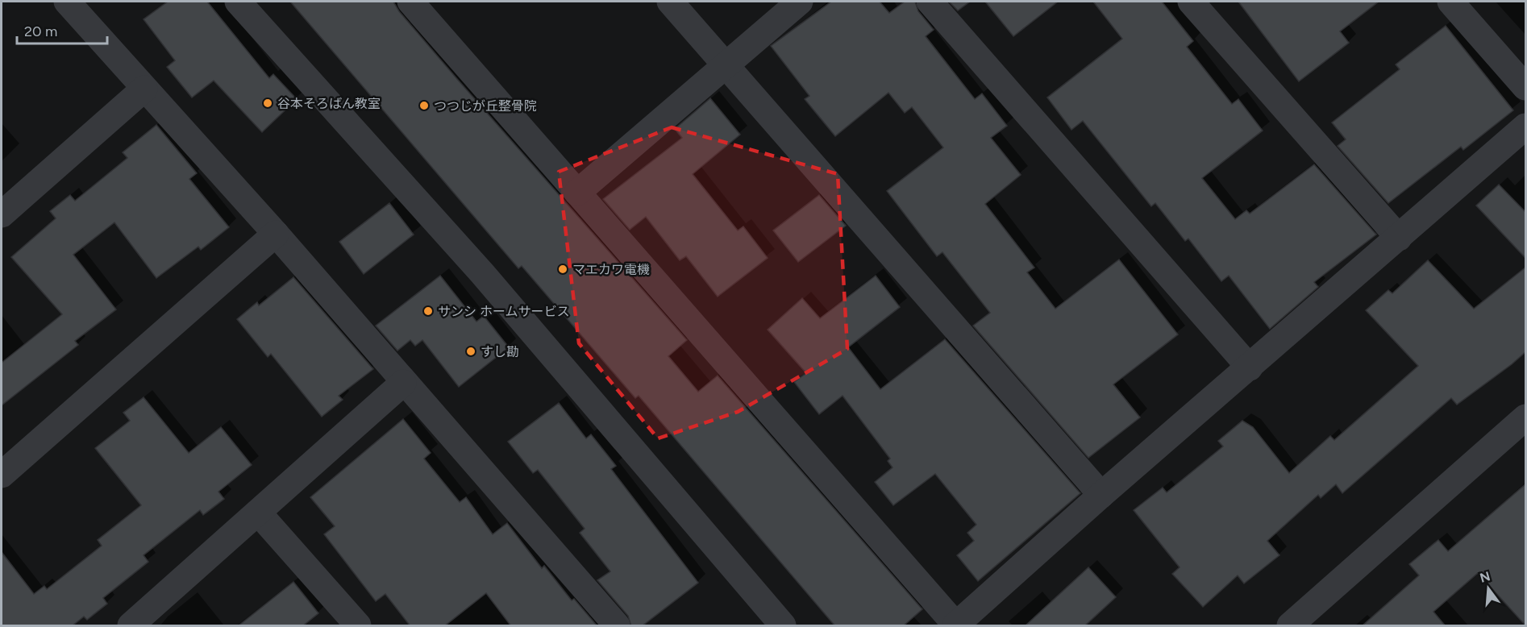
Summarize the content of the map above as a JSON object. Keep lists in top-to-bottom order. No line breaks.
{"places":["谷本そろばん教室","つつじが丘整骨院","マエカワ電機","サンシ ホームサービス","すし勘"],"scale_bar":"20 m","north":"top"}
